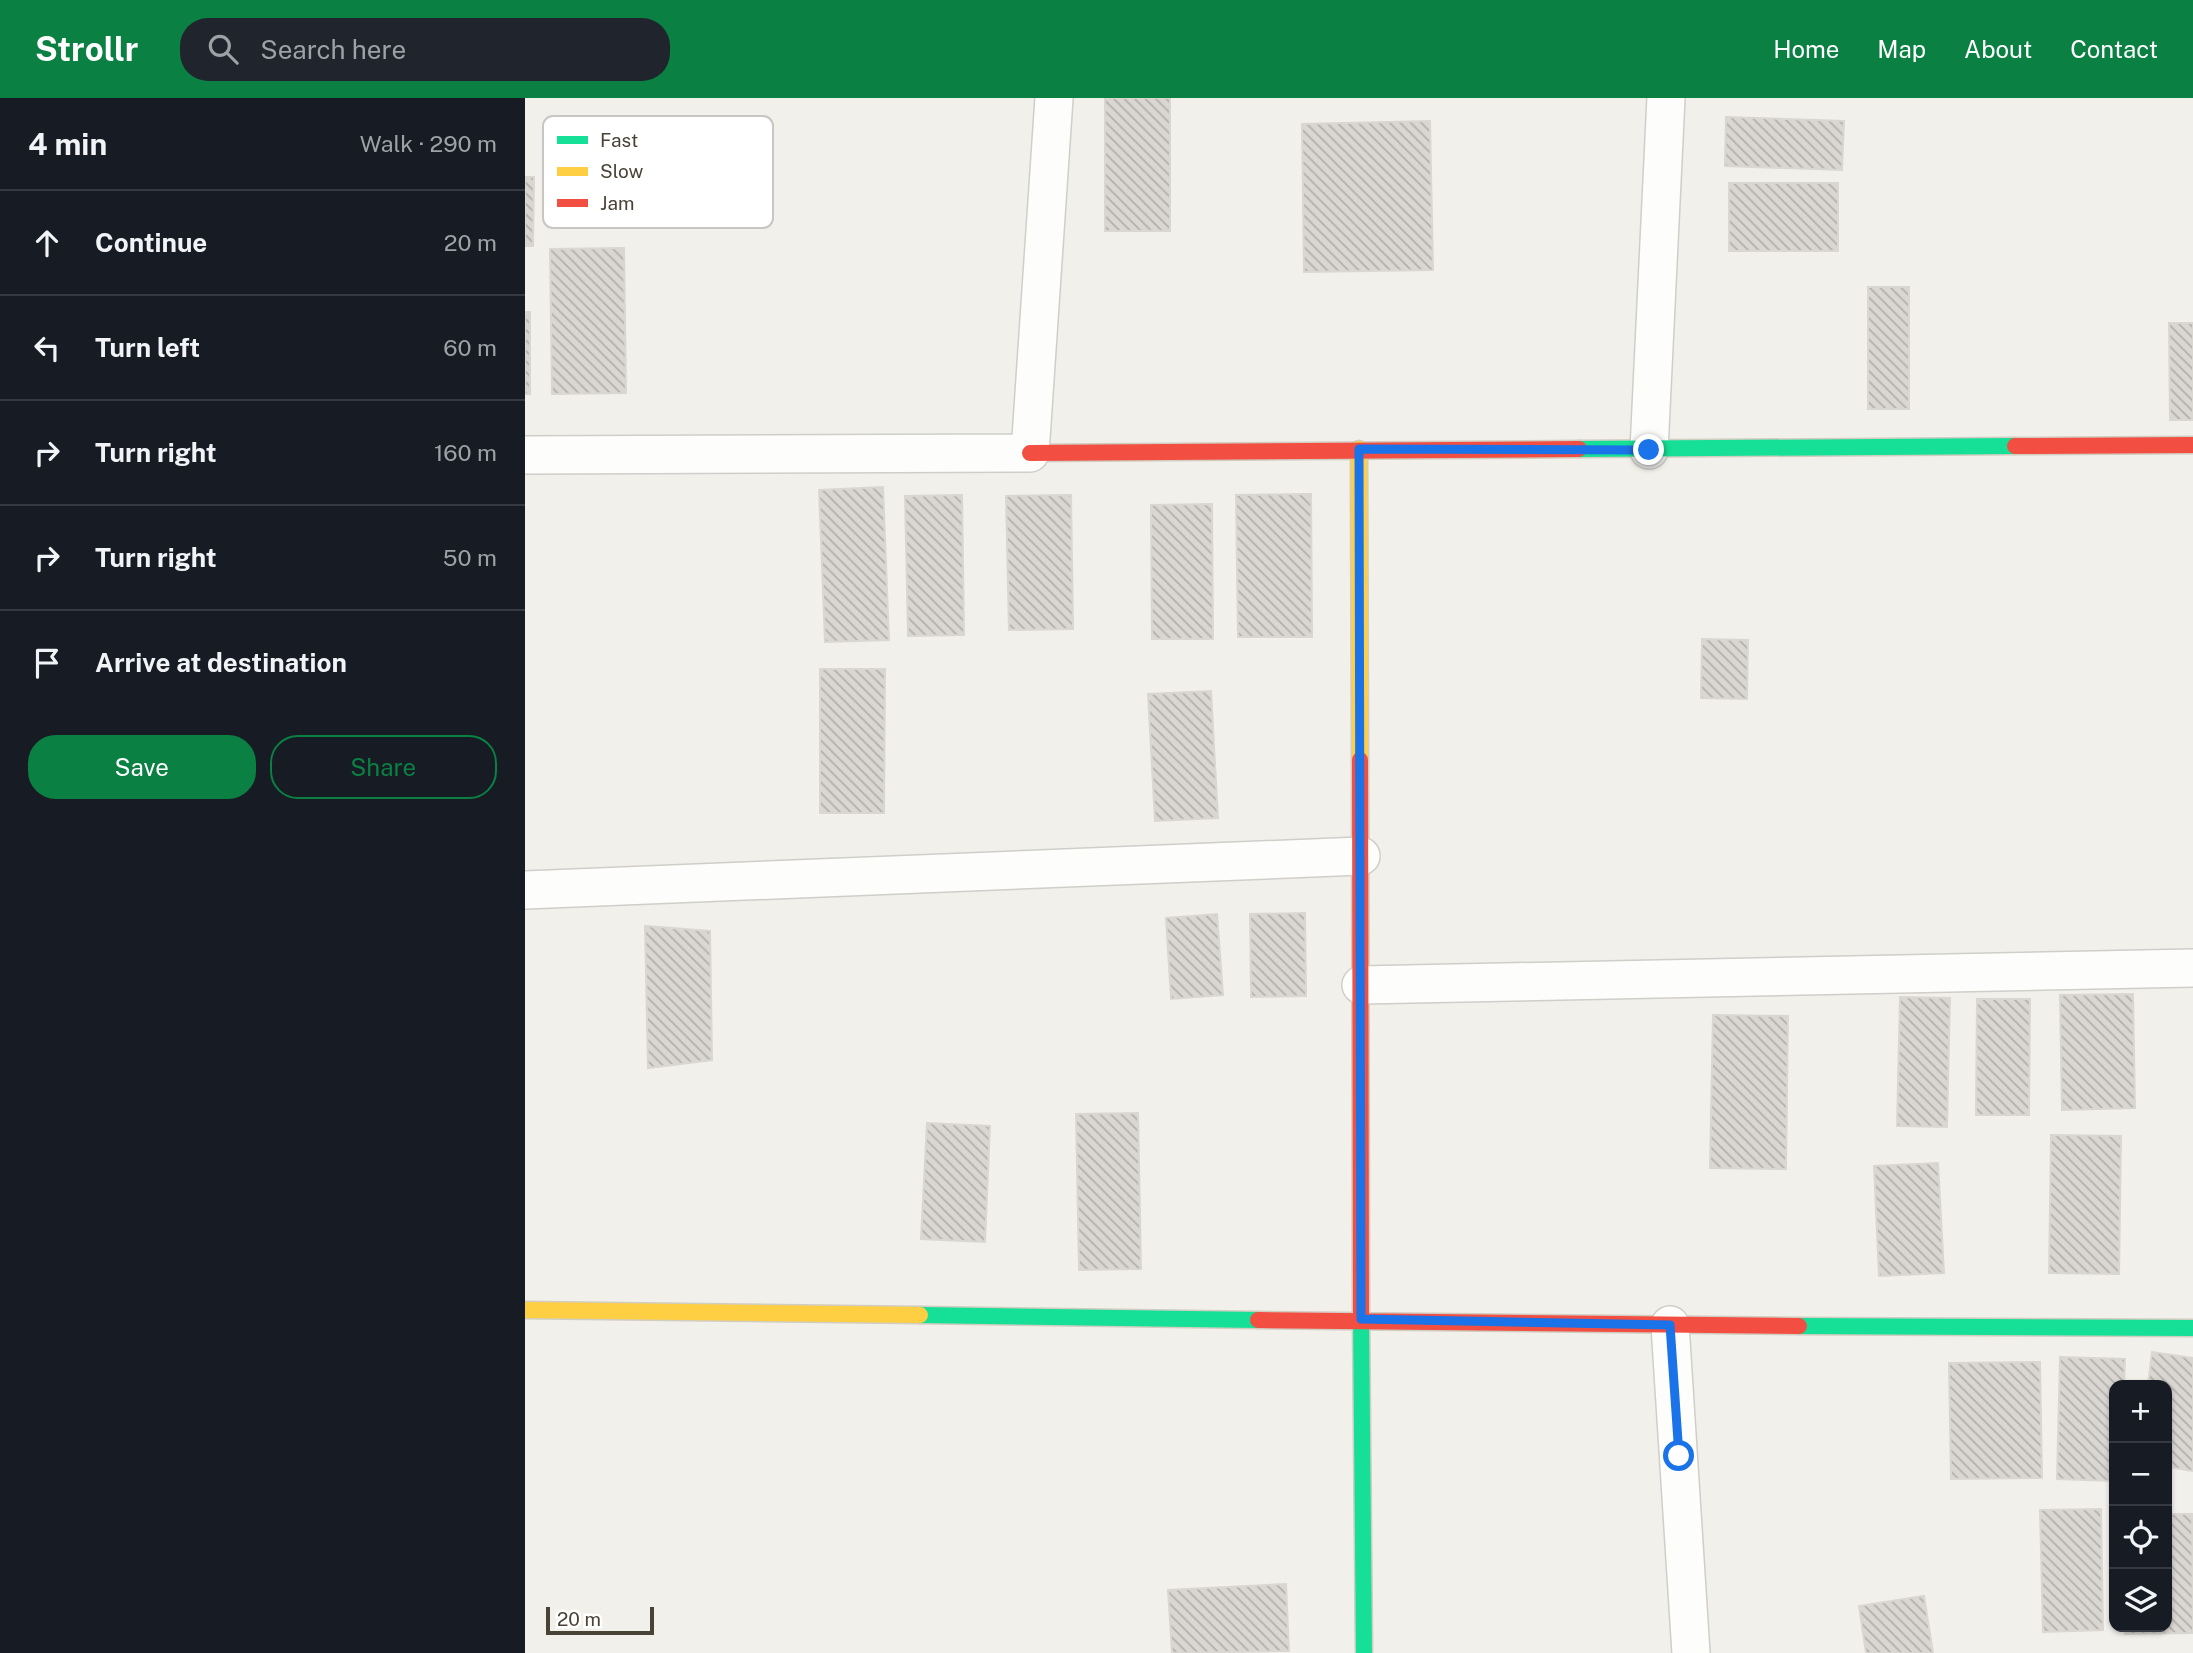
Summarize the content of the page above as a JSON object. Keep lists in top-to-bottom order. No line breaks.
{"legend":["Fast","Slow","Jam"],"scale_bar":"20 m","page":{"header":"Strollr","search":"Search here","nav":["Home","Map","About","Contact"],"heading":["4 min","Walk · 290 m"],"list":[["Continue","20 m"],["Turn left","60 m"],["Turn right","160 m"],["Turn right","50 m"],"Arrive at destination"],"buttons":["Save","Share"],"map_buttons":["+","−"],"scale":"20 m"}}
